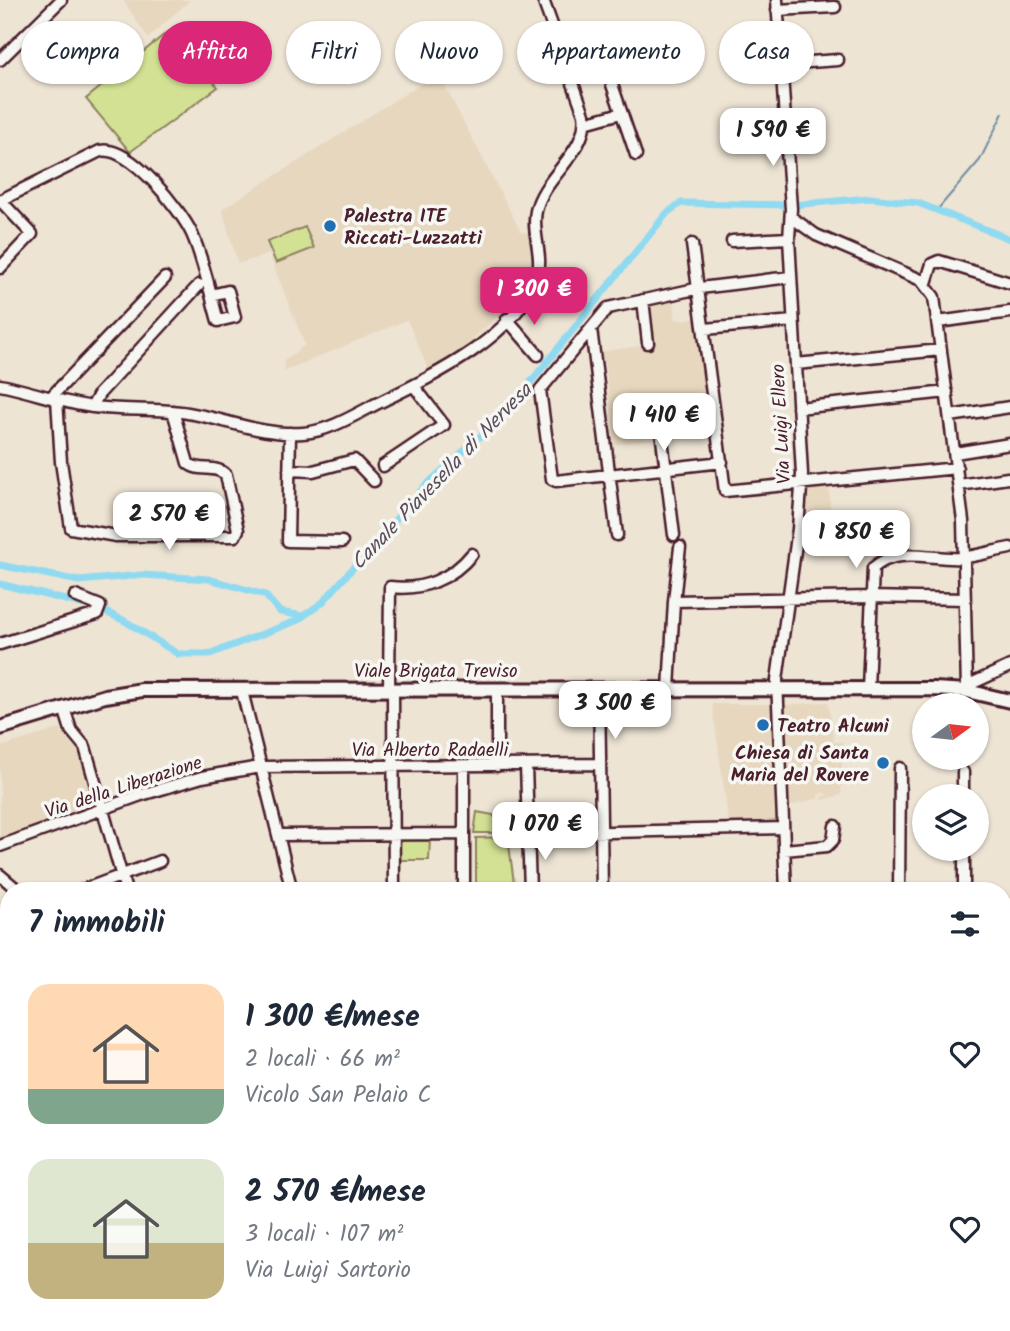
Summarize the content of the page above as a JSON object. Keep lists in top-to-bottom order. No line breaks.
{"streets":{"main road":["Viale Brigata Treviso"],"street":["Via Luigi Ellero","Via Alberto Radaelli","Via della Liberazione"]},"crossings":[["Via Luigi Ellero","Viale Brigata Treviso"],["Via Alberto Radaelli","Via della Liberazione"]],"water":["Canale Piavesella di Nervesa"],"places":["Palestra ITE Riccati-Luzzatti","Teatro Alcuni","Chiesa di Santa Maria del Rovere"],"north":"right","page":{"chip":["Compra","Affitta","Filtri","Nuovo","Appartamento","Casa"],"price":["1 590 €","1 300 €","1 410 €","2 570 €","1 850 €","3 500 €","1 070 €"],"heading":"7 immobili","list":[{"name":"1 300 €/mese","note":"2 locali · 66 m² · Vicolo San Pelaio C"},{"name":"2 570 €/mese","note":"3 locali · 107 m² · Via Luigi Sartorio"}]}}
